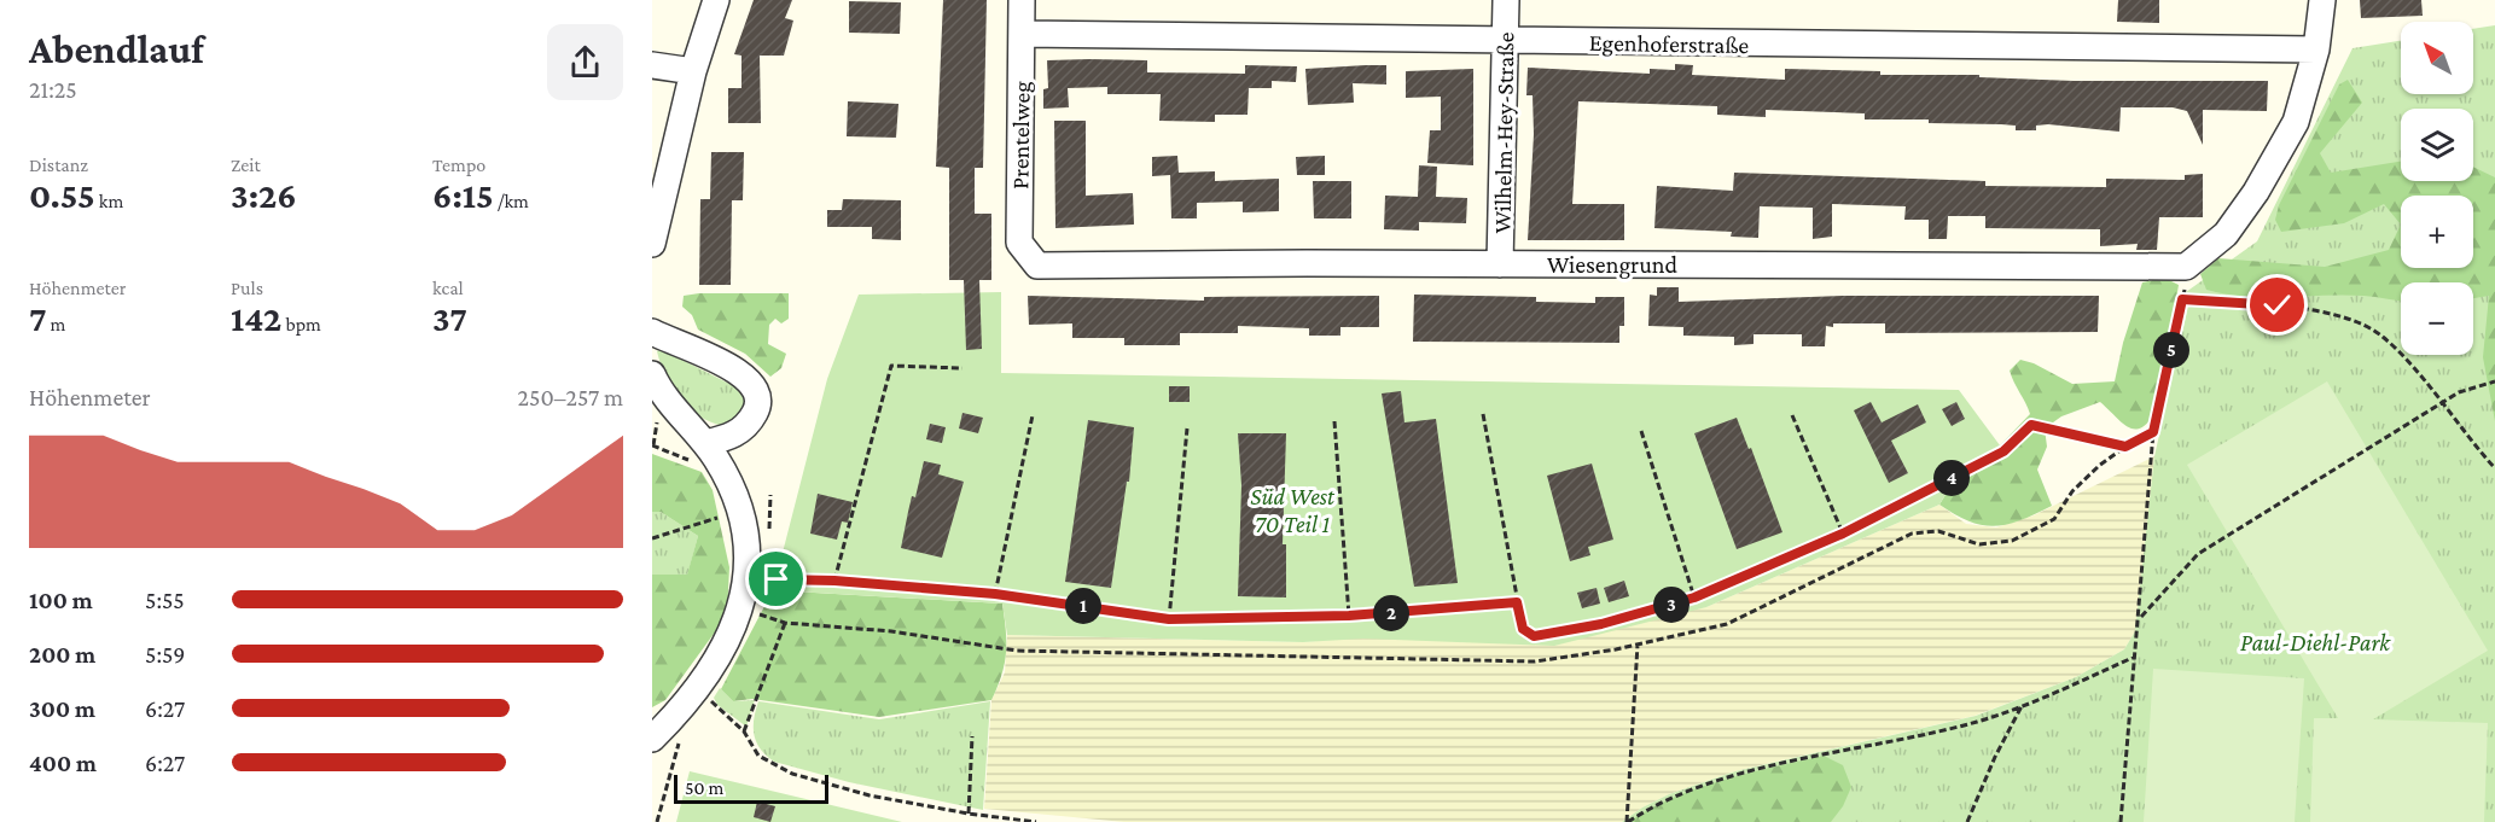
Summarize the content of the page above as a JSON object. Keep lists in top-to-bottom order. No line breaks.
{"streets":{"street":["Egenhoferstraße","Wilhelm-Hey-Straße","Prentelweg","Wiesengrund"]},"crossings":[["Egenhoferstraße","Wilhelm-Hey-Straße"],["Egenhoferstraße","Prentelweg"],["Egenhoferstraße","Wiesengrund"],["Wilhelm-Hey-Straße","Wiesengrund"],["Prentelweg","Wiesengrund"]],"parks":["Süd West 70 Teil 1","Paul-Diehl-Park"],"scale_bar":"50 m","north":"top left","page":{"heading":["Abendlauf","21:25"],"map_buttons":["+","−"],"stats":[["Distanz","0.55 km"],["Zeit","3:26"],["Tempo","6:15 /km"],["Höhenmeter","7 m"],["Puls","142 bpm"],["kcal","37"]],"pins":["5","4","3","1","2"],"chart":["Höhenmeter","250–257 m"],"list":[{"name":"100 m","note":"5:55"},{"name":"200 m","note":"5:59"},{"name":"300 m","note":"6:27"},{"name":"400 m","note":"6:27"}],"scale":"50 m"}}
